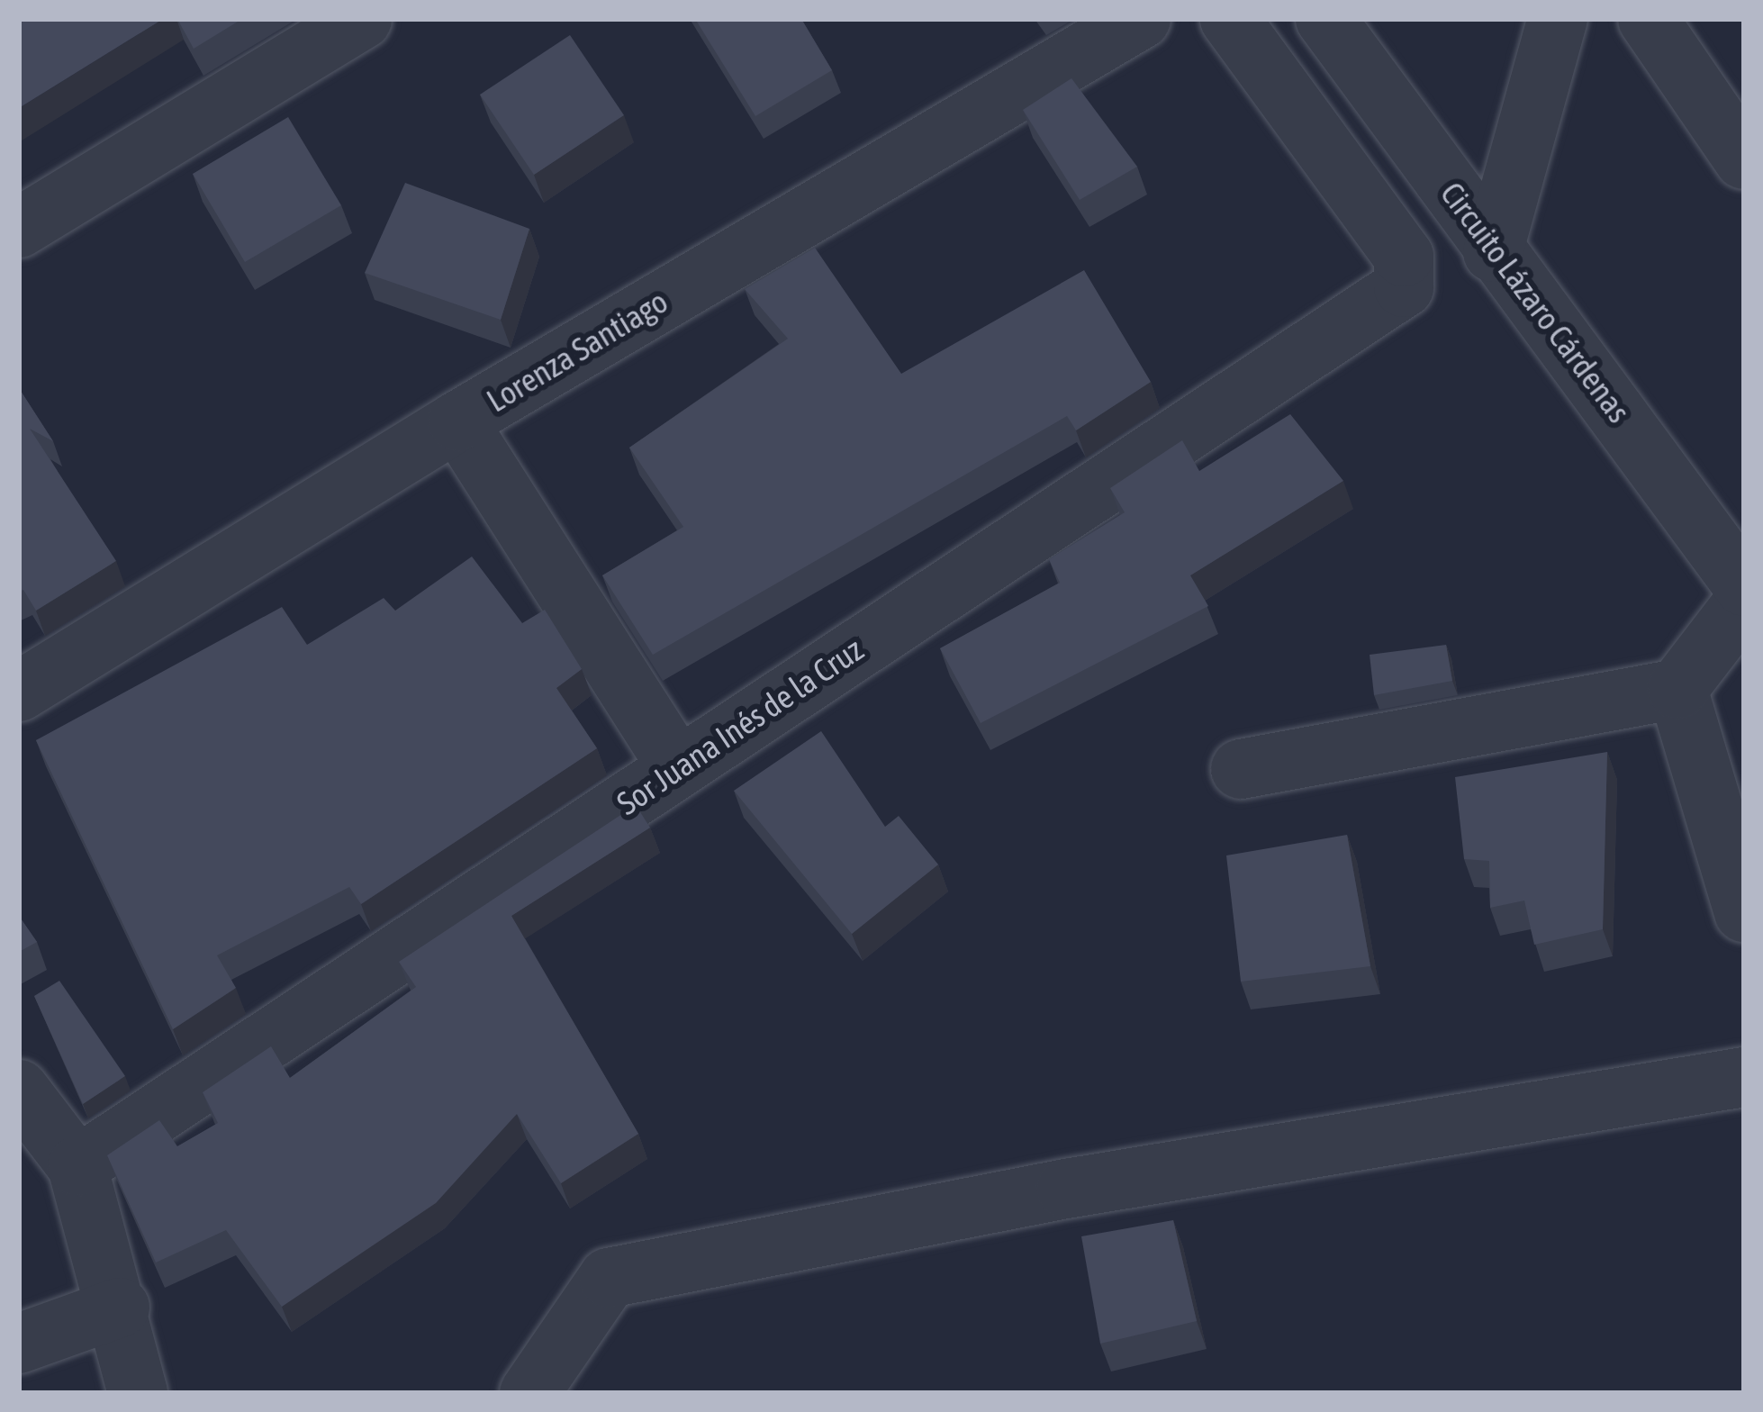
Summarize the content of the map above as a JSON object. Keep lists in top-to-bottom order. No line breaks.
{"streets":{"street":["Circuito Lázaro Cárdenas","Lorenza Santiago","Sor Juana Inés de la Cruz"]}}
